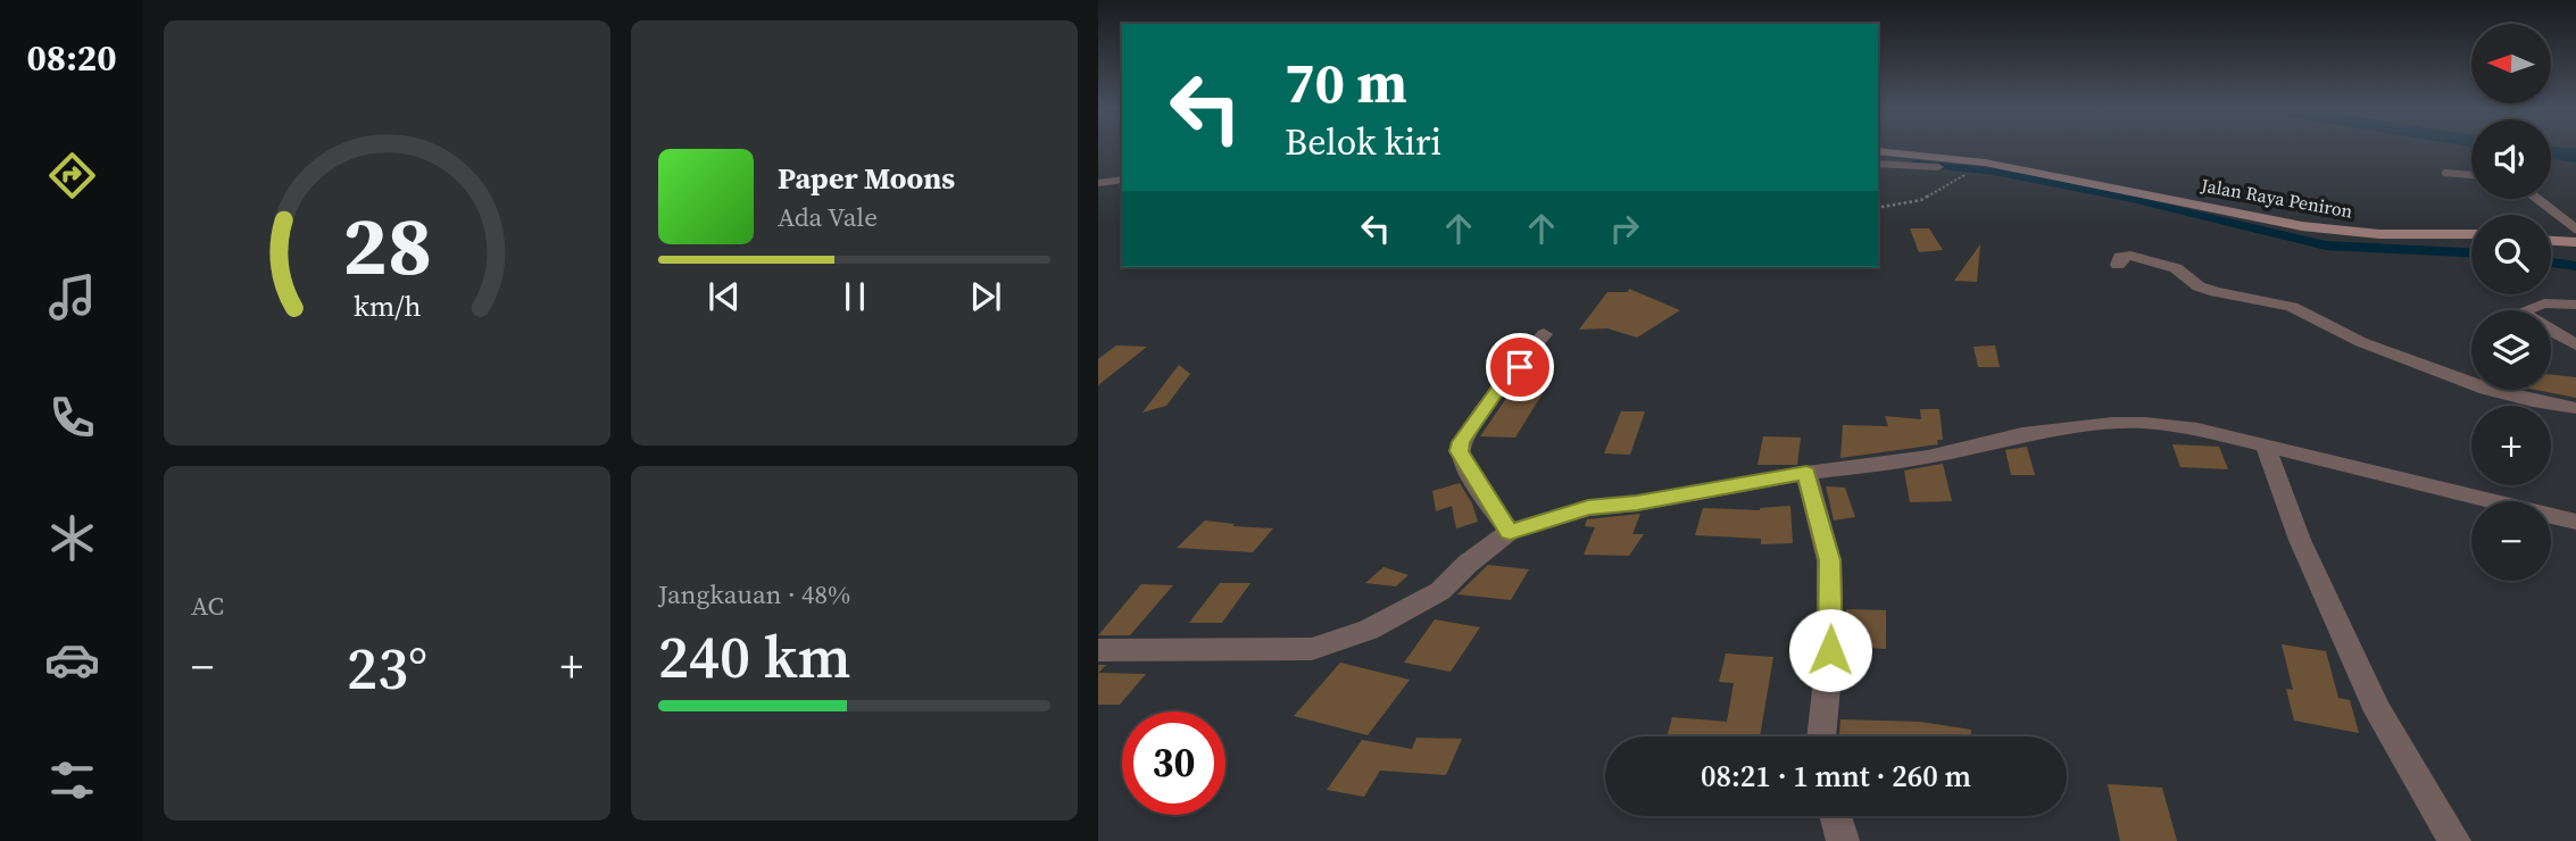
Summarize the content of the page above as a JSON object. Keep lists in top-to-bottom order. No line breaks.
{"streets":{"main road":["Jalan Raya Peniron"]},"north":"left","page":{"tabs":"08:20","map_buttons":["+","−"],"turn":["70 m","Belok kiri"],"song":["Paper Moons","Ada Vale"],"tile":["AC",["Jangkauan · 48%","240 km"]],"heat":["−","23°","+"],"limit":"30","trip":"08:21 · 1 mnt · 260 m","gauge":["28","km/h"]}}
